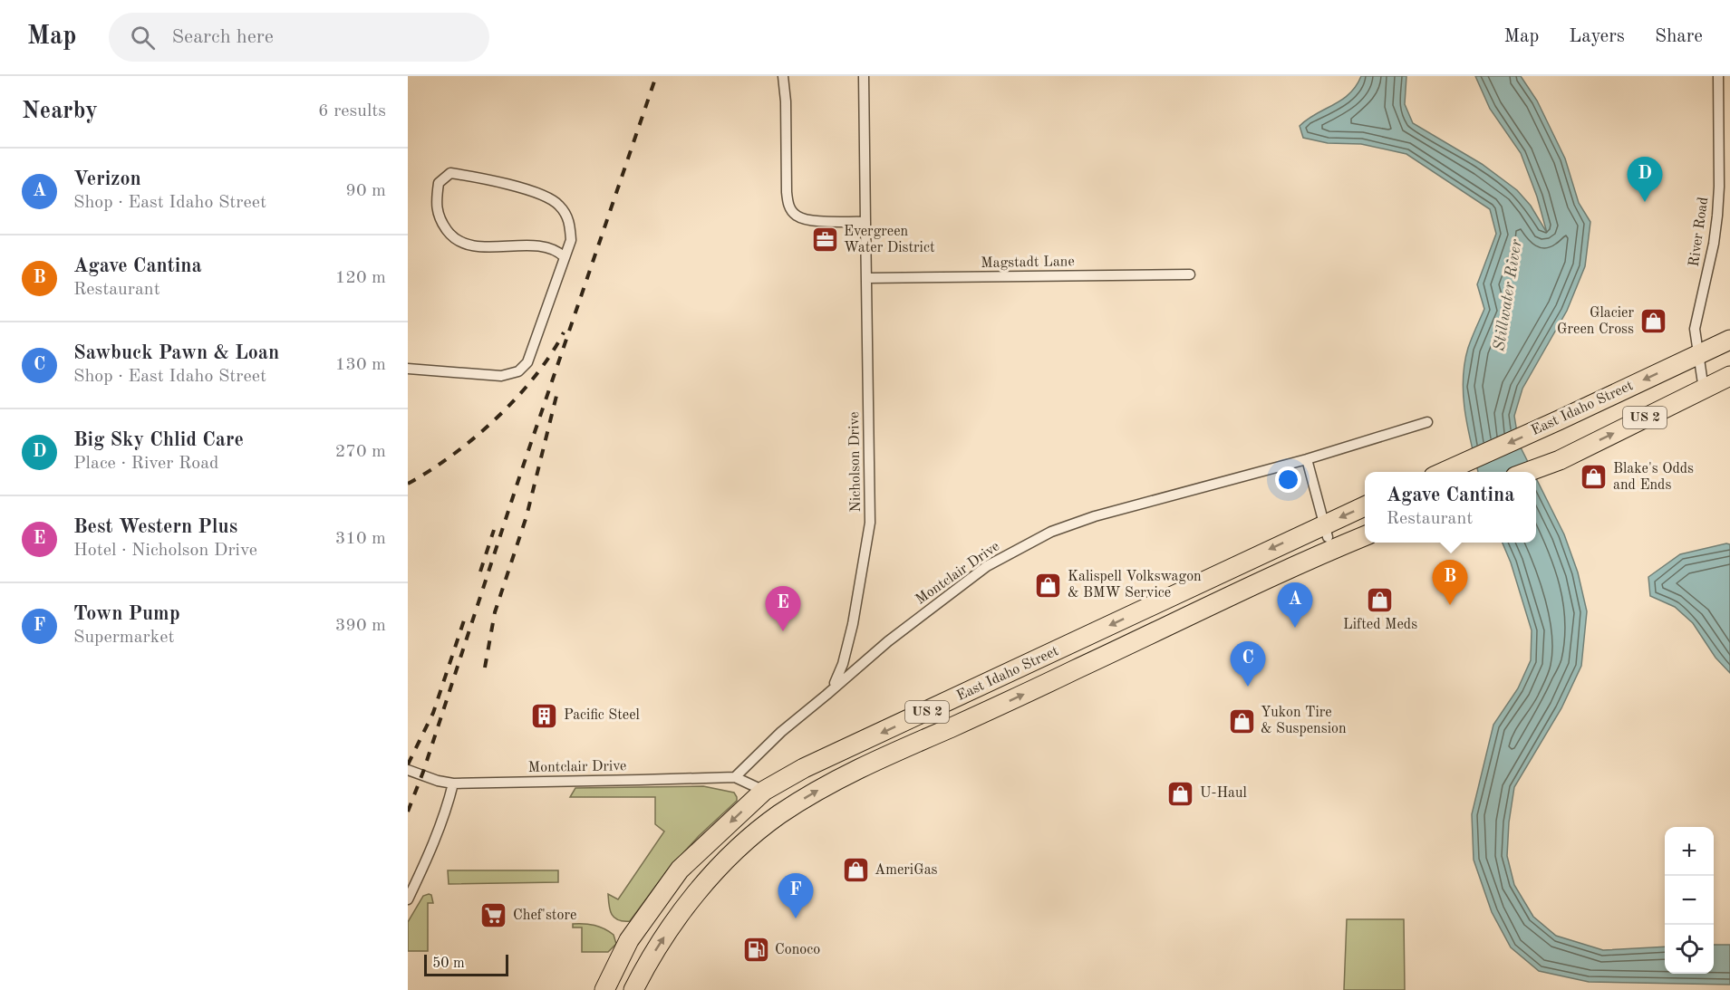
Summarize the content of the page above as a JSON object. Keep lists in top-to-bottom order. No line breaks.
{"streets":{"highway":["East Idaho Street","US 2"],"street":["River Road","Magstadt Lane","Nicholson Drive","Montclair Drive"]},"crossings":[["River Road","East Idaho Street"],["River Road","US 2"],["Magstadt Lane","Nicholson Drive"],["East Idaho Street","Montclair Drive"],["Nicholson Drive","Montclair Drive"]],"water":["Stillwater River"],"places":{"office":["Evergreen Water District"],"shop":["Glacier Green Cross","Blake's Odds and Ends","Kalispell Volkswagon & BMW Service","Lifted Meds","Yukon Tire & Suspension","U-Haul","AmeriGas"],"building":["Pacific Steel"],"supermarket":["Chef'store"],"fuel station":["Conoco"]},"scale_bar":"50 m","page":{"header":"Map","search":"Search here","nav":["Map","Layers","Share"],"heading":["Nearby","6 results"],"list":[{"mark":"A","name":"Verizon","note":"Shop · East Idaho Street","value":"90 m"},{"mark":"B","name":"Agave Cantina","note":"Restaurant","value":"120 m"},{"mark":"C","name":"Sawbuck Pawn & Loan","note":"Shop · East Idaho Street","value":"130 m"},{"mark":"D","name":"Big Sky Chlid Care","note":"Place · River Road","value":"270 m"},{"mark":"E","name":"Best Western Plus","note":"Hotel · Nicholson Drive","value":"310 m"},{"mark":"F","name":"Town Pump","note":"Supermarket","value":"390 m"}],"pins":["D","B","A","E","C","F"],"popup":["Agave Cantina","Restaurant"],"map_buttons":["+","−"],"scale":"50 m"}}
